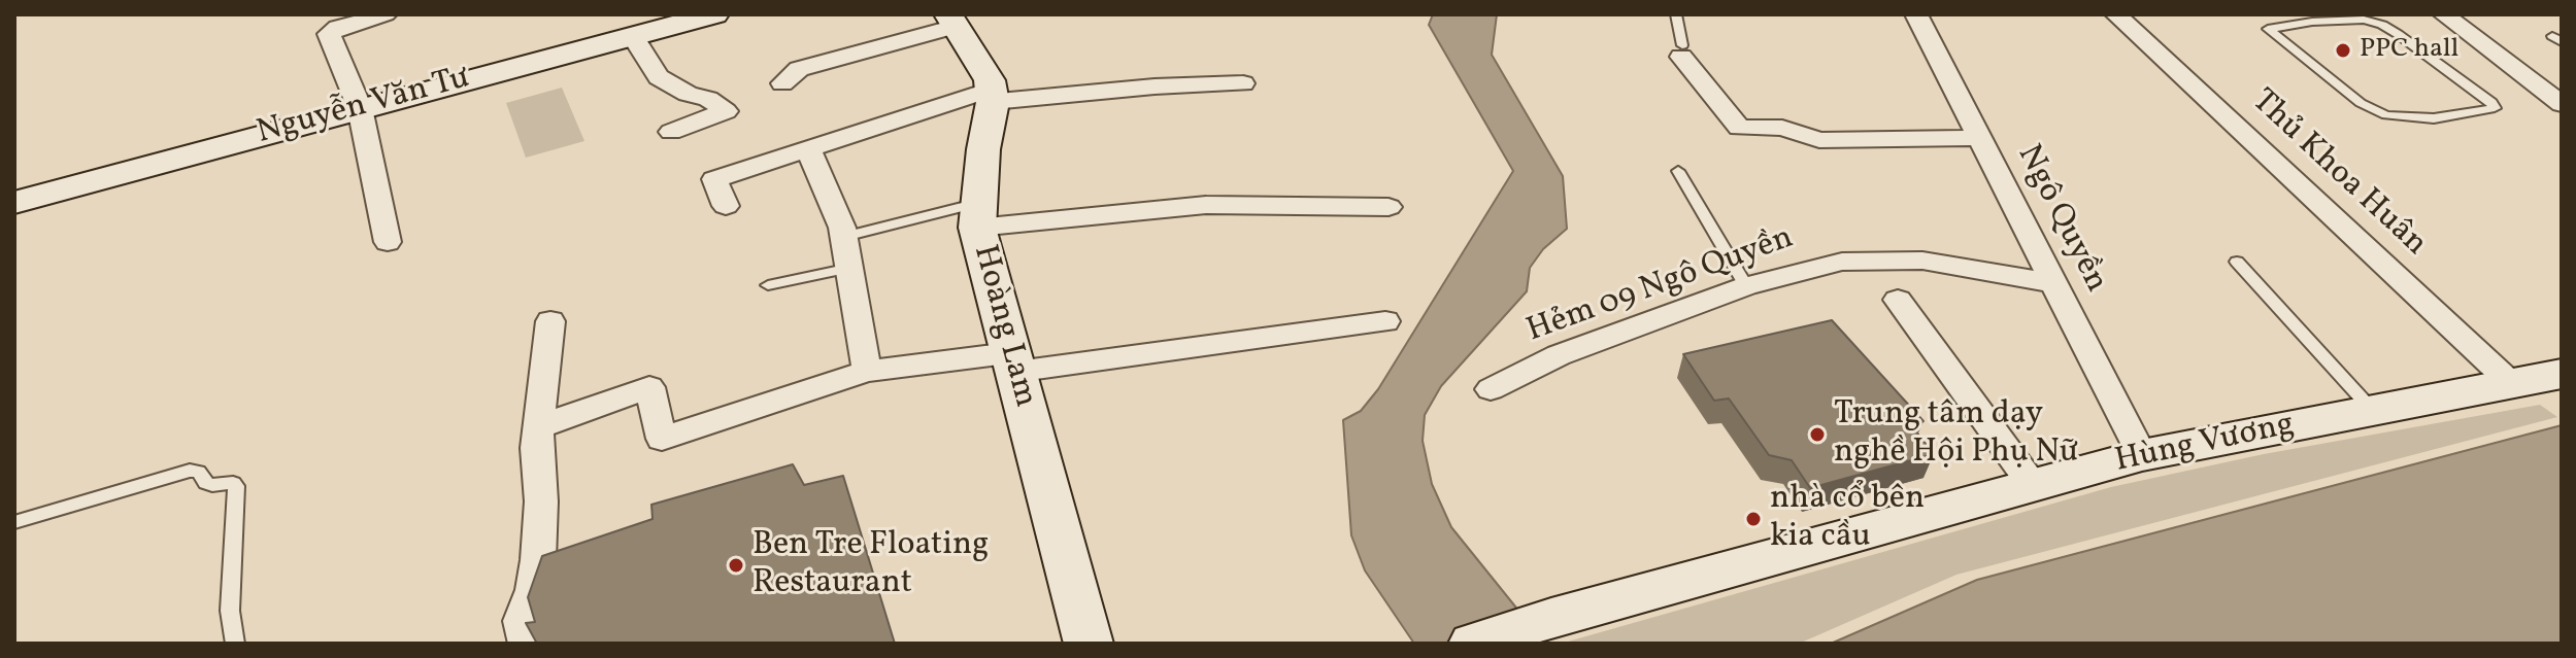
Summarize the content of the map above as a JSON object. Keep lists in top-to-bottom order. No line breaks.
{"streets":{"street":["Nguyễn Văn Tư","Thủ Khoa Huân","Ngô Quyền","Hẻm 09 Ngô Quyền","Hoàng Lam","Hùng Vương"]},"crossings":[["Thủ Khoa Huân","Hùng Vương"],["Ngô Quyền","Hẻm 09 Ngô Quyền"],["Ngô Quyền","Hùng Vương"]],"places":["PPC hall","Trung tâm dạy nghề Hội Phụ Nữ","nhà cổ bên kia cầu","Ben Tre Floating Restaurant"]}
